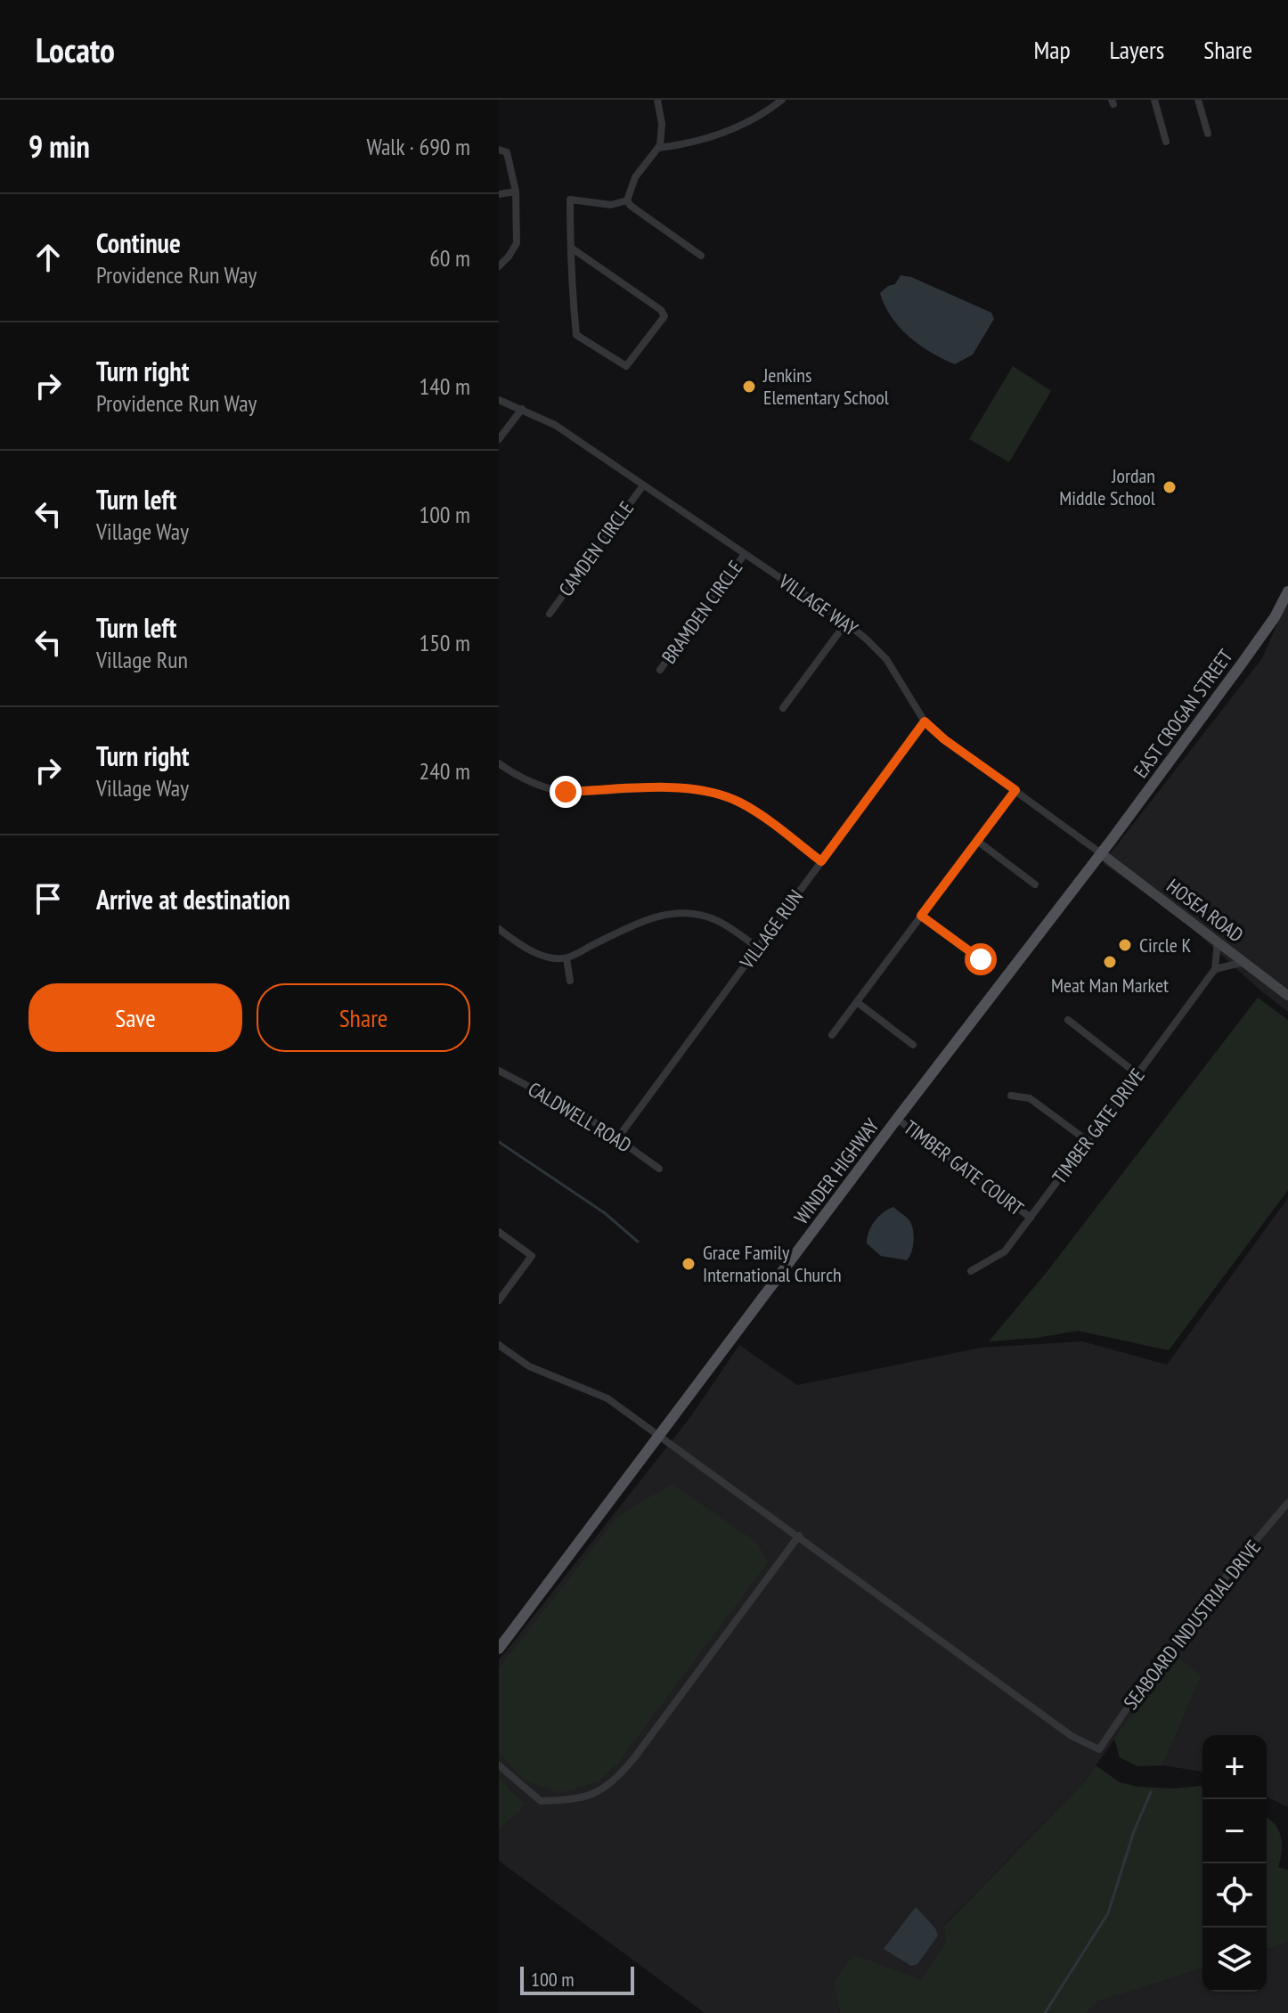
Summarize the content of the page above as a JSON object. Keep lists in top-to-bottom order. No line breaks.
{"streets":{"main road":["EAST CROGAN STREET","WINDER HIGHWAY"],"street":["CAMDEN CIRCLE","VILLAGE WAY","BRAMDEN CIRCLE","HOSEA ROAD","VILLAGE RUN","CALDWELL ROAD","TIMBER GATE DRIVE","TIMBER GATE COURT","SEABOARD INDUSTRIAL DRIVE"]},"crossings":[["CAMDEN CIRCLE","VILLAGE WAY"],["VILLAGE WAY","BRAMDEN CIRCLE"],["VILLAGE WAY","EAST CROGAN STREET"],["VILLAGE WAY","HOSEA ROAD"],["VILLAGE WAY","VILLAGE RUN"],["VILLAGE WAY","WINDER HIGHWAY"],["EAST CROGAN STREET","HOSEA ROAD"],["EAST CROGAN STREET","WINDER HIGHWAY"],["HOSEA ROAD","WINDER HIGHWAY"],["VILLAGE RUN","CALDWELL ROAD"],["TIMBER GATE DRIVE","TIMBER GATE COURT"],["TIMBER GATE COURT","WINDER HIGHWAY"]],"places":["Jenkins Elementary School","Jordan Middle School","Circle K","Meat Man Market","Grace Family International Church"],"scale_bar":"100 m","page":{"header":"Locato","nav":["Map","Layers","Share"],"heading":["9 min","Walk · 690 m"],"list":[["Continue","Providence Run Way","60 m"],["Turn right","Providence Run Way","140 m"],["Turn left","Village Way","100 m"],["Turn left","Village Run","150 m"],["Turn right","Village Way","240 m"],"Arrive at destination"],"buttons":["Save","Share"],"map_buttons":["+","−"],"scale":"100 m"}}
